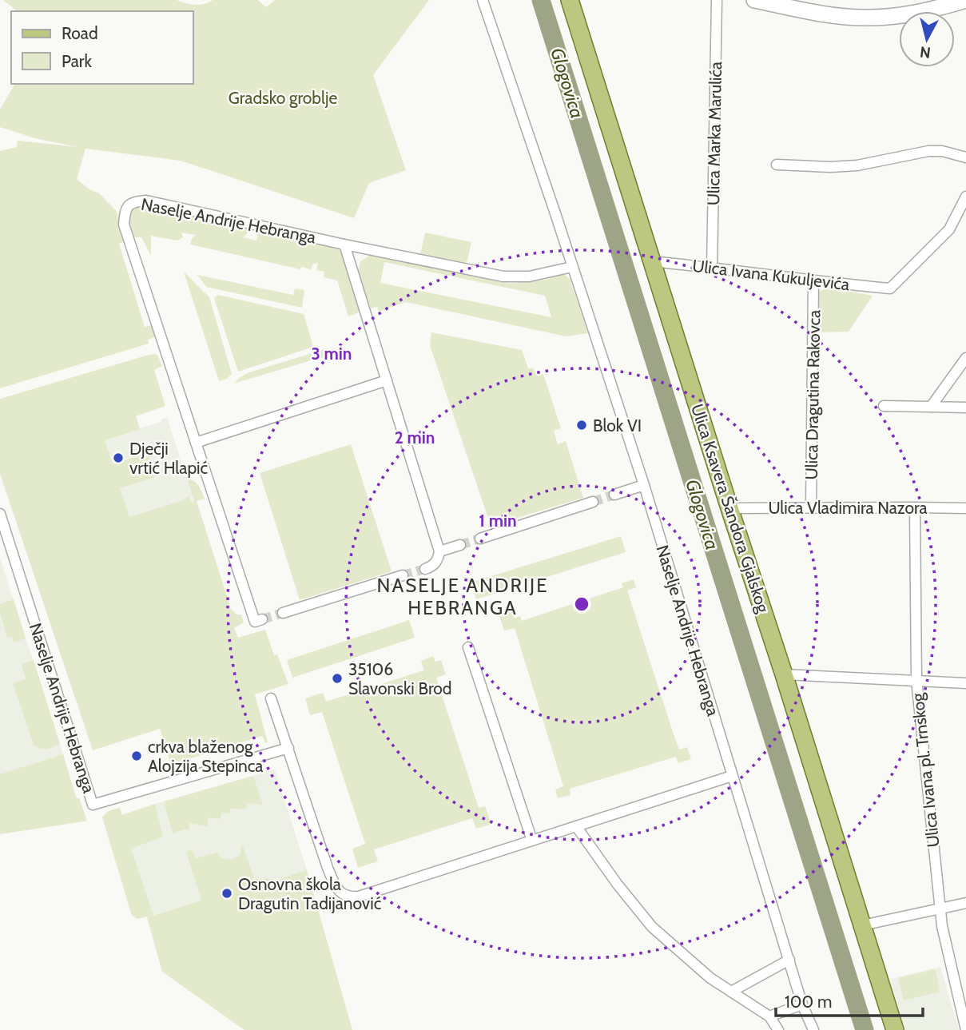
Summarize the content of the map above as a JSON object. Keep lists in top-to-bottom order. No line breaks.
{"streets":{"main road":["Ulica Ksavera Šandora Gjalskog"],"street":["Ulica Marka Marulića","Naselje Andrije Hebranga","Ulica Ivana Kukuljevića","Ulica Dragutina Rakovca","Ulica Vladimira Nazora","Ulica Ivana pl. Trnskog"]},"crossings":[["Ulica Marka Marulića","Ulica Ivana Kukuljevića"],["Ulica Ivana Kukuljevića","Ulica Dragutina Rakovca"],["Ulica Ivana Kukuljevića","Ulica Ksavera Šandora Gjalskog"],["Ulica Dragutina Rakovca","Ulica Vladimira Nazora"],["Ulica Vladimira Nazora","Ulica Ksavera Šandora Gjalskog"],["Ulica Vladimira Nazora","Ulica Ivana pl. Trnskog"]],"districts":["NASELJE ANDRIJE HEBRANGA"],"water":["Glogovica"],"parks":["Gradsko groblje"],"places":["Blok VI","Dječji vrtić Hlapić","35106 Slavonski Brod","crkva blaženog Alojzija Stepinca","Osnovna škola Dragutin Tadijanović"],"legend":["Road","Park"],"scale_bar":"100 m","north":"bottom","rings":["3 min","2 min","1 min"]}
